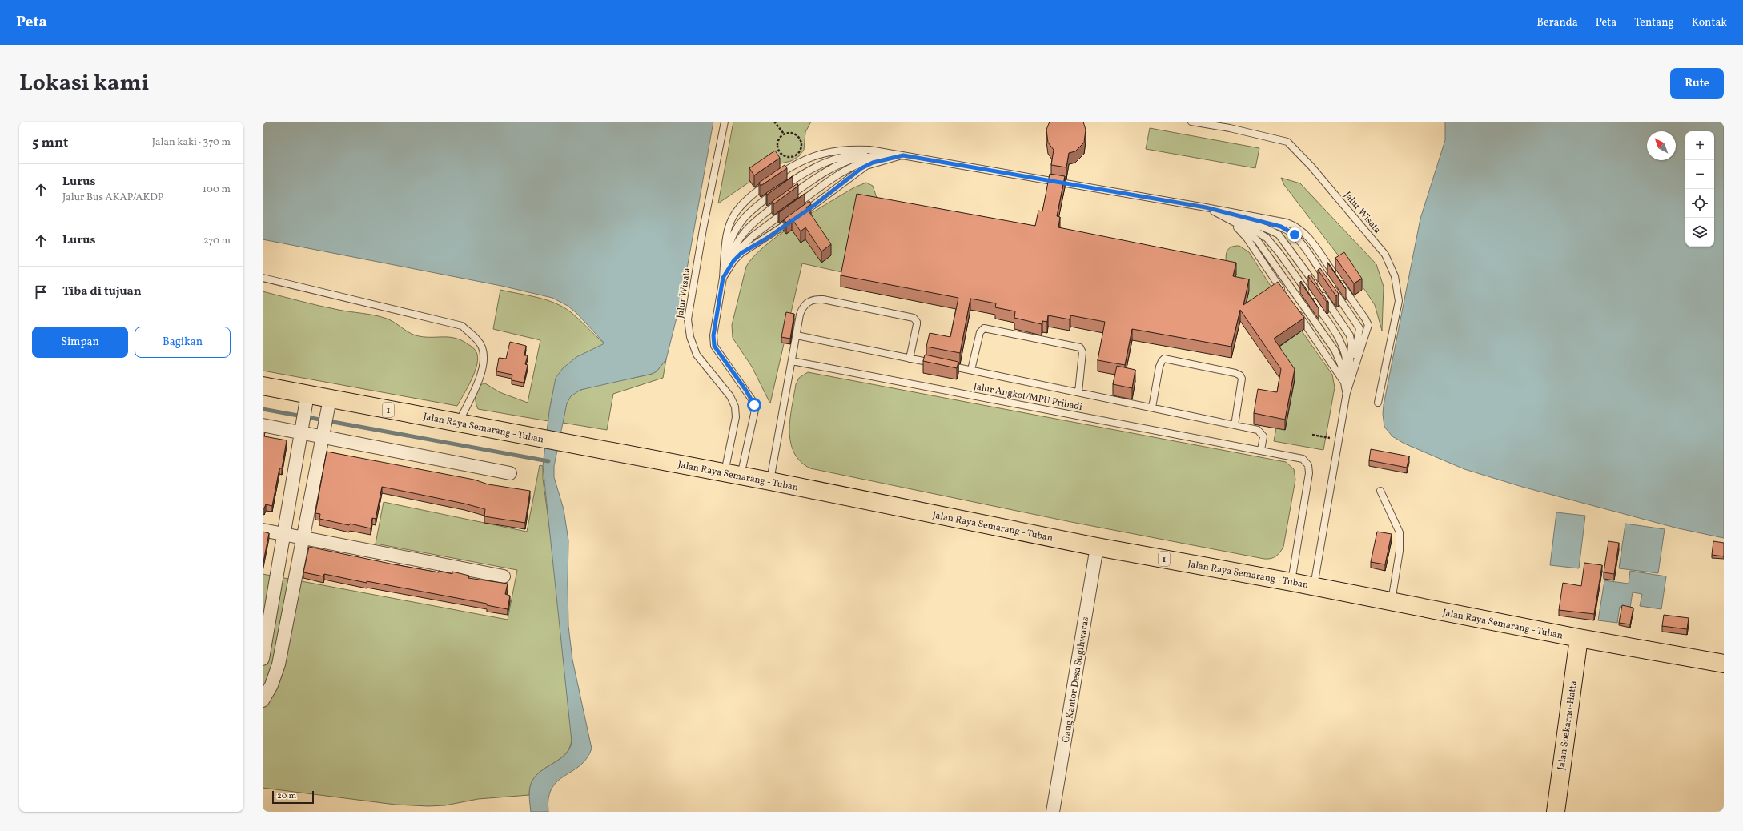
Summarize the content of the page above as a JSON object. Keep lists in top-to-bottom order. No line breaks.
{"streets":{"highway":["1","Jalan Raya Semarang - Tuban","Jalan Soekarno-Hatta"],"street":["Gang Kantor Desa Sugihwaras"],"lane":["Jalur Wisata","Jalur Angkot/MPU Pribadi"]},"crossings":[["Jalur Wisata","Jalan Raya Semarang - Tuban"],["Jalur Angkot/MPU Pribadi","Jalan Raya Semarang - Tuban"],["Jalan Raya Semarang - Tuban","Gang Kantor Desa Sugihwaras"],["Jalan Raya Semarang - Tuban","Jalan Soekarno-Hatta"]],"scale_bar":"20 m","north":"top left","page":{"header":"Peta","nav":["Beranda","Peta","Tentang","Kontak"],"title":"Lokasi kami","buttons":["Rute",["Simpan","Bagikan"]],"heading":["5 mnt","Jalan kaki · 370 m"],"map_buttons":["+","−"],"list":[["Lurus","Jalur Bus AKAP/AKDP","100 m"],["Lurus","270 m"],"Tiba di tujuan"],"scale":"20 m"}}
